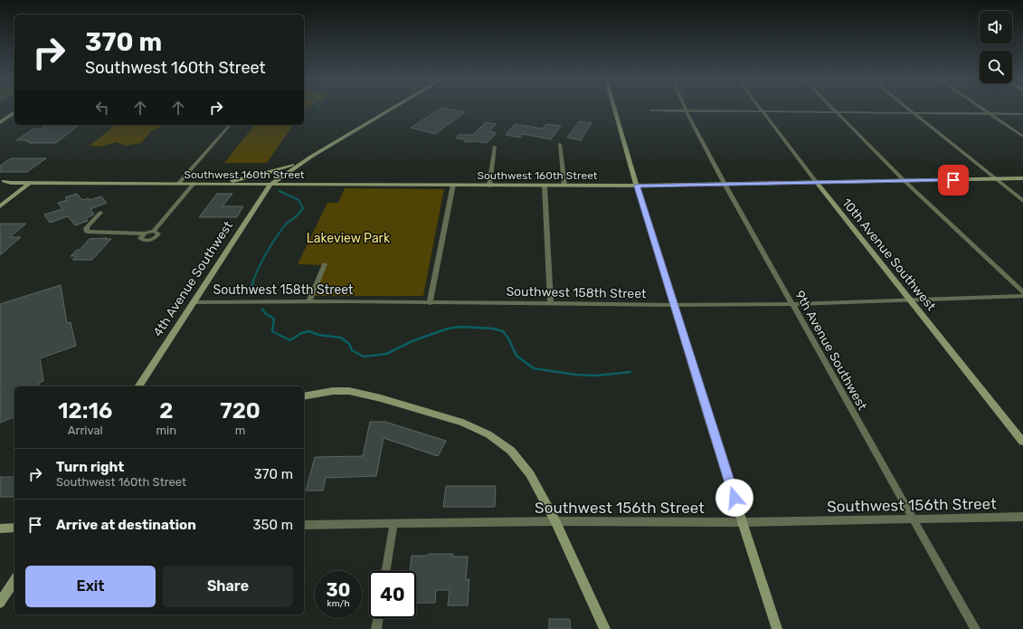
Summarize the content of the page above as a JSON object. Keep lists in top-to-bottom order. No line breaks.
{"streets":{"street":["Southwest 160th Street","10th Avenue Southwest","4th Avenue Southwest","Southwest 158th Street","9th Avenue Southwest","Southwest 156th Street"]},"crossings":[["Southwest 160th Street","10th Avenue Southwest"],["Southwest 160th Street","4th Avenue Southwest"],["Southwest 160th Street","9th Avenue Southwest"],["10th Avenue Southwest","Southwest 158th Street"],["4th Avenue Southwest","Southwest 158th Street"],["Southwest 158th Street","9th Avenue Southwest"],["9th Avenue Southwest","Southwest 156th Street"]],"parks":["Lakeview Park"],"page":{"turn":["370 m","Southwest 160th Street"],"eta":["12:16","Arrival","2","min","720","m"],"list":[{"name":"Turn right","note":"Southwest 160th Street","value":"370 m"},{"name":"Arrive at destination","value":"350 m"}],"buttons":["Exit","Share"],"speed":"30 km/h","limit":"40"}}
